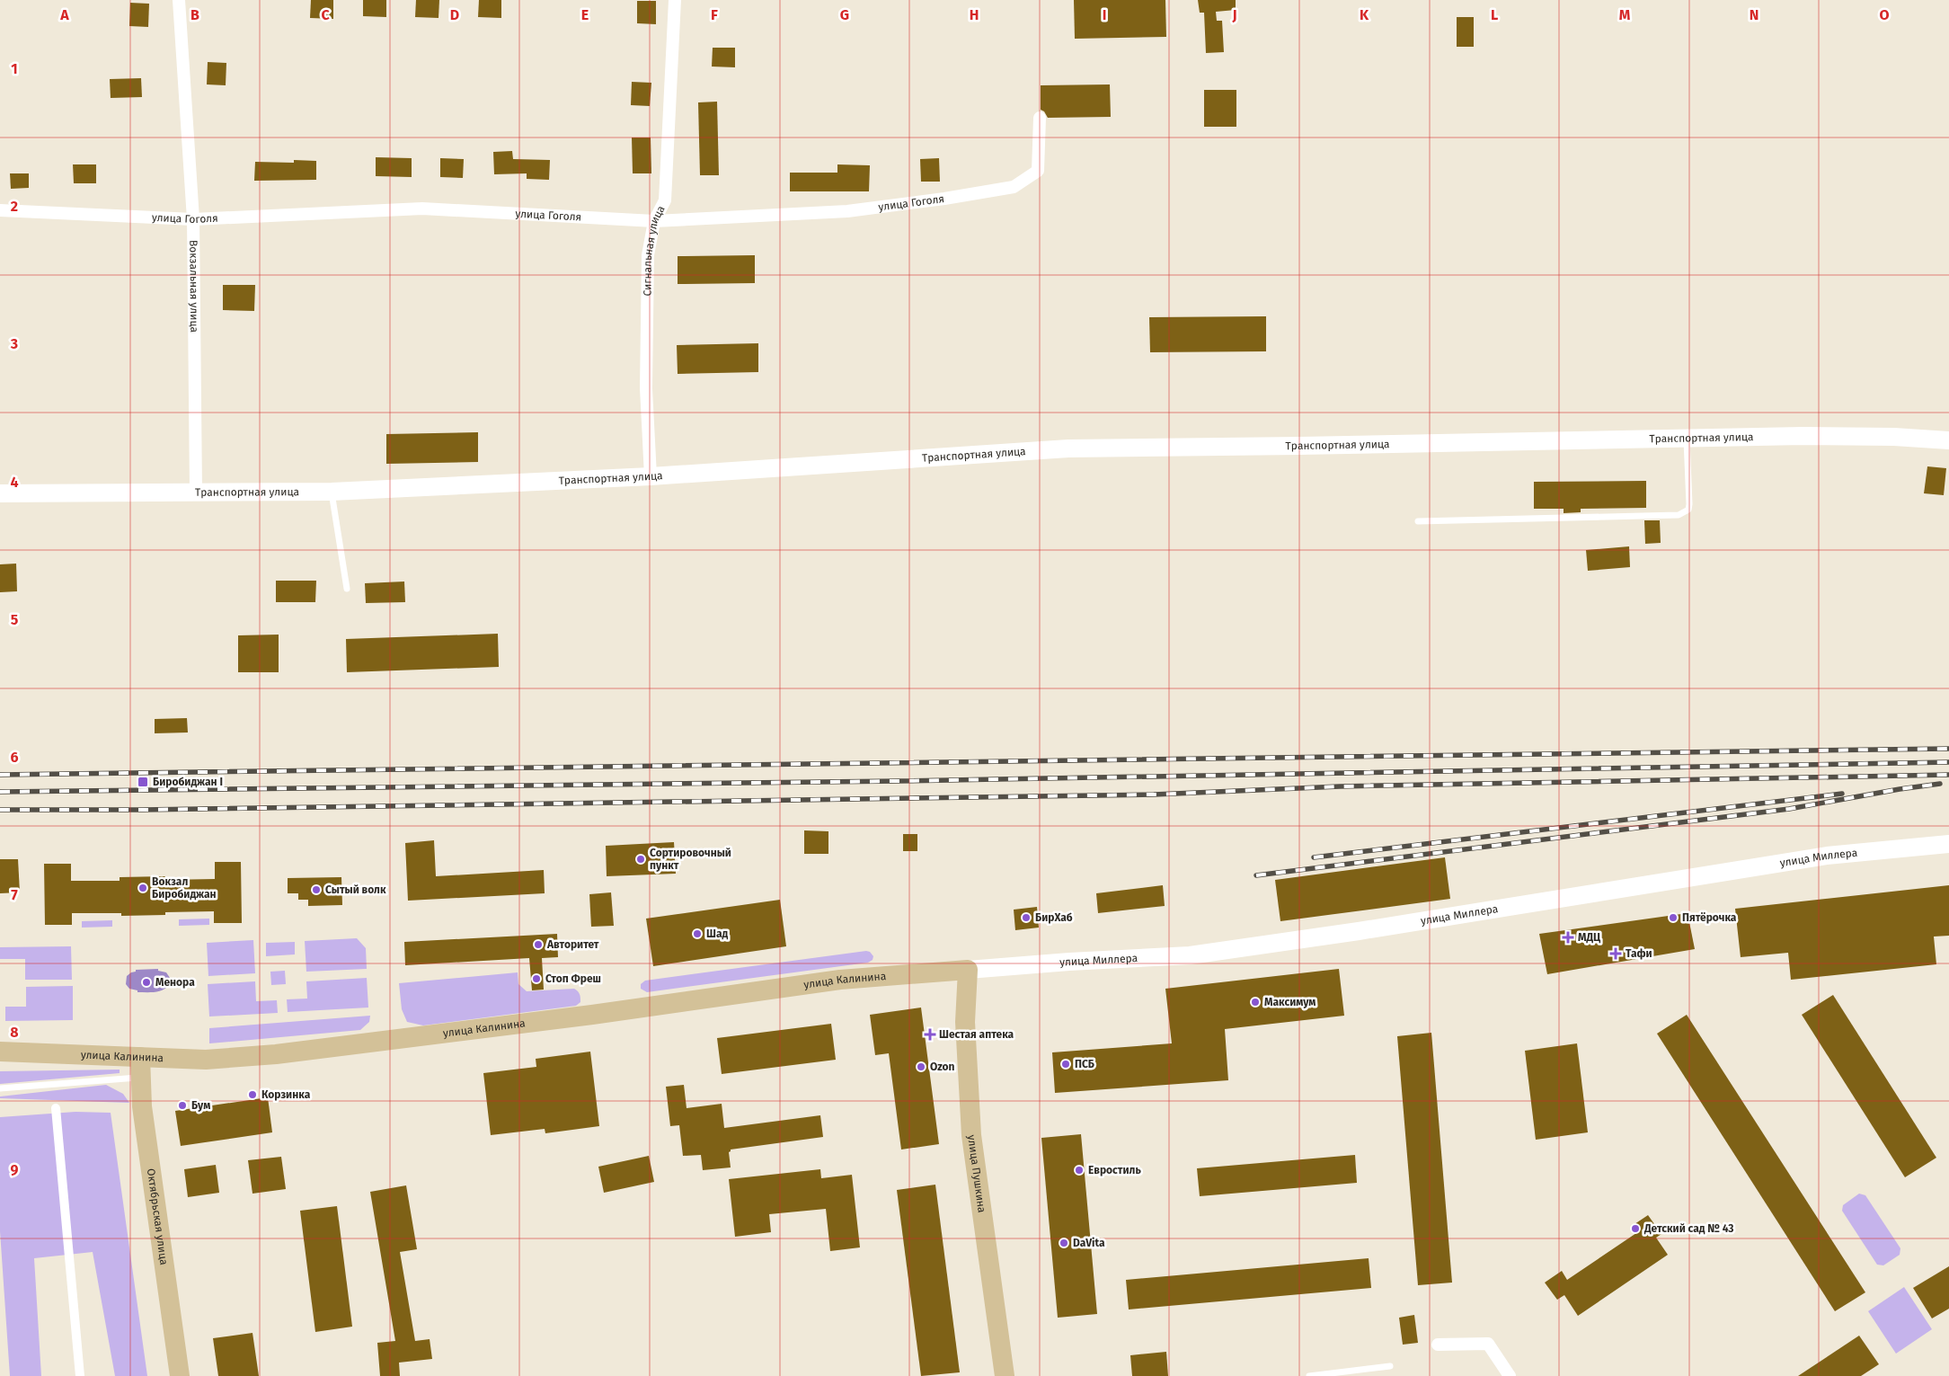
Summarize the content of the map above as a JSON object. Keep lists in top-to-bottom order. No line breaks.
{"streets":{"main road":["Транспортная улица","улица Миллера","улица Калинина","улица Пушкина","Октябрьская улица"],"street":["улица Гоголя","Сигнальная улица","Вокзальная улица"]},"crossings":[["улица Гоголя","Сигнальная улица"],["улица Гоголя","Вокзальная улица"],["Сигнальная улица","Транспортная улица"],["Вокзальная улица","Транспортная улица"],["улица Миллера","улица Калинина"],["улица Миллера","улица Пушкина"],["улица Калинина","улица Пушкина"],["улица Калинина","Октябрьская улица"]],"places":{"transit":["Биробиджан I"],"other":["Сортировочный пункт","Вокзал Биробиджан","Сытый волк","БирХаб","Пятёрочка","Шад","Авторитет","Стоп Фреш","Менора","Максимум","ПСБ","Ozon","Корзинка","Бум","Евростиль","Детский сад № 43","DaVita"],"health":["МДЦ","Тафи","Шестая аптека"]},"grid":{"columns":["A","B","C","D","E","F","G","H","I","J","K","L","M","N","O"],"rows":["1","2","3","4","5","6","7","8","9"]}}
